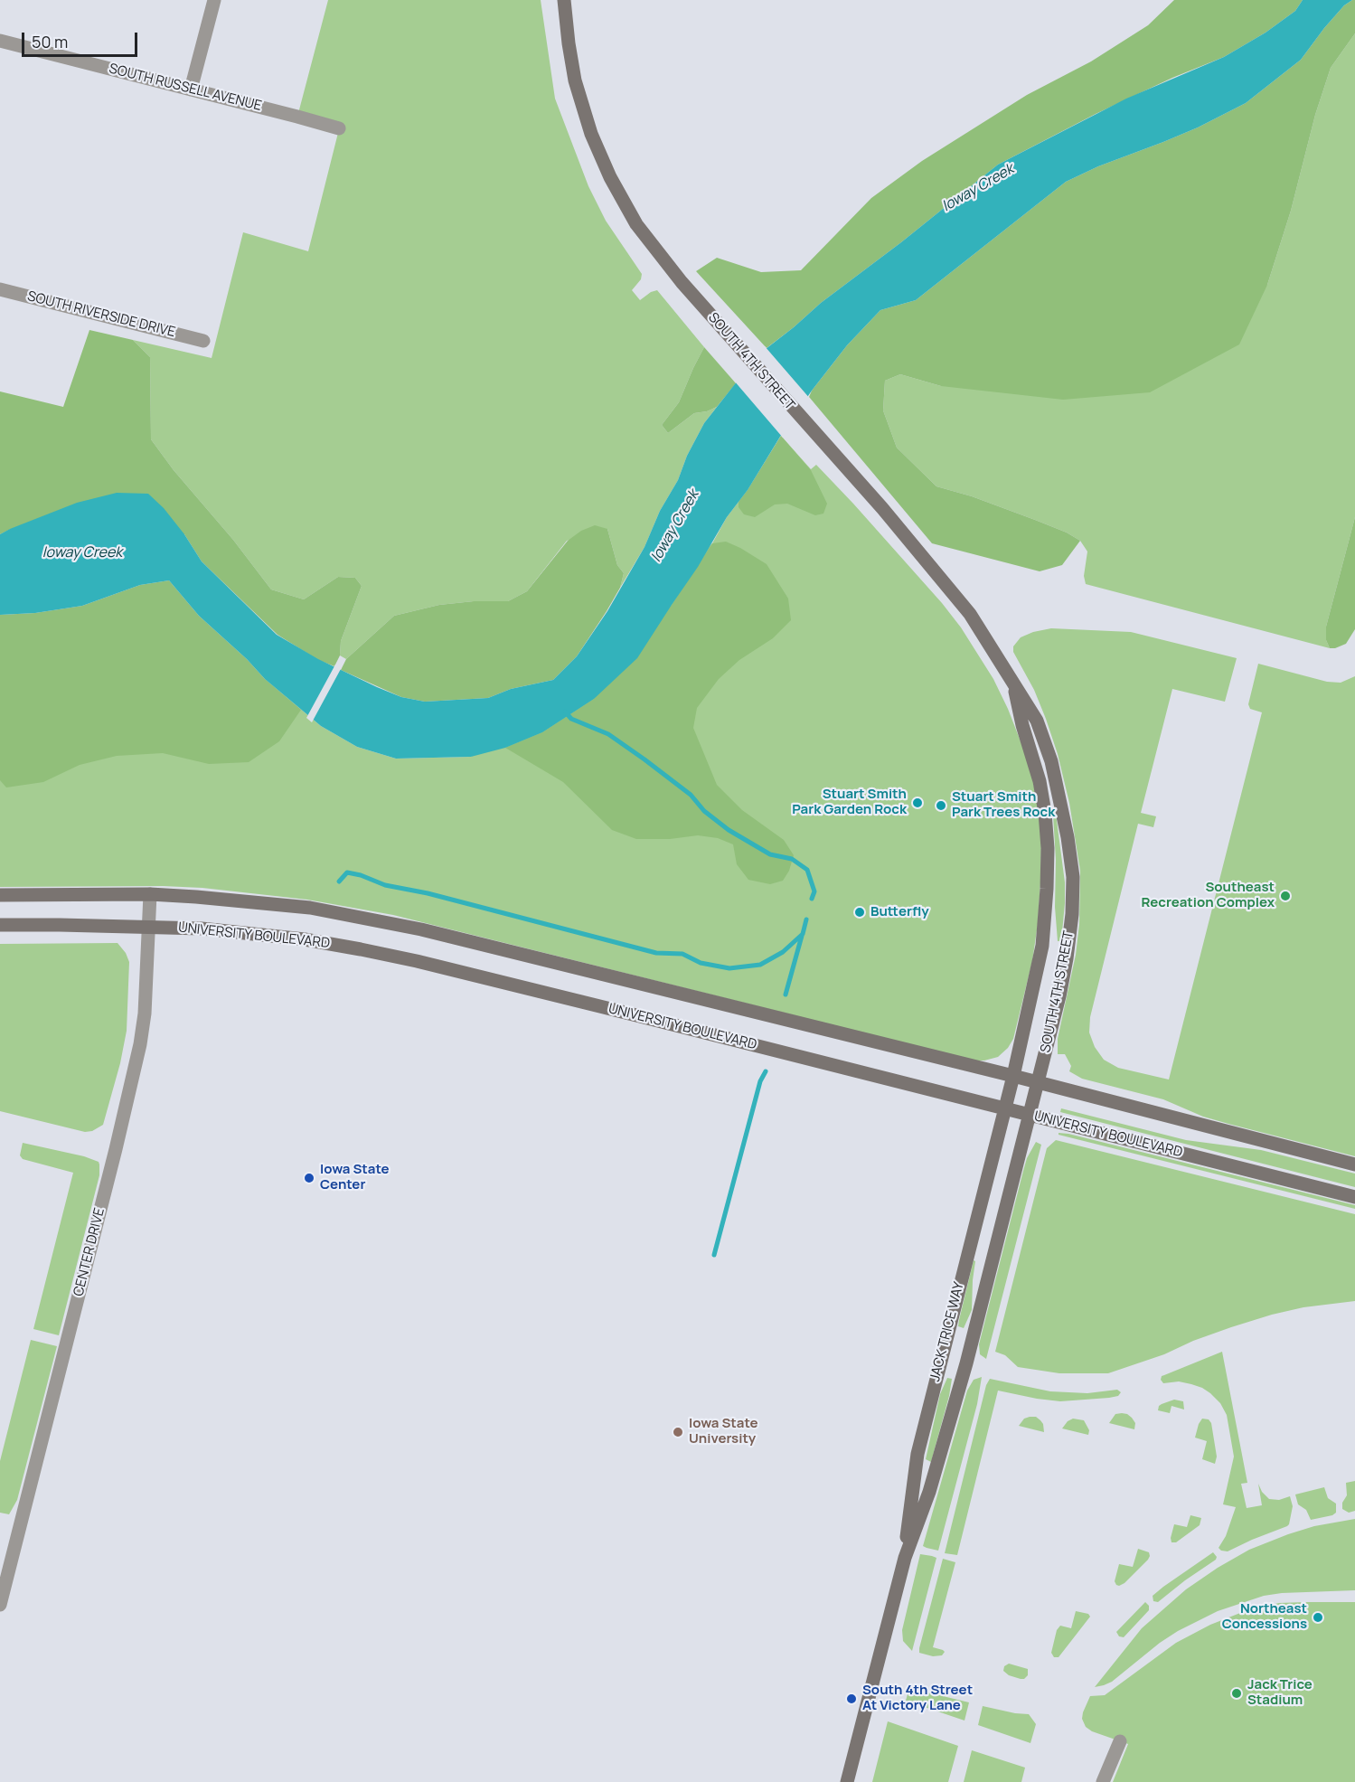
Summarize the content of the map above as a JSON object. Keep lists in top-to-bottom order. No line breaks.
{"streets":{"main road":["SOUTH 4TH STREET","UNIVERSITY BOULEVARD","JACK TRICE WAY"],"street":["SOUTH RUSSELL AVENUE","SOUTH RIVERSIDE DRIVE","CENTER DRIVE"]},"crossings":[["SOUTH 4TH STREET","UNIVERSITY BOULEVARD"],["SOUTH 4TH STREET","JACK TRICE WAY"],["UNIVERSITY BOULEVARD","CENTER DRIVE"],["UNIVERSITY BOULEVARD","JACK TRICE WAY"]],"water":["Ioway Creek"],"places":["Stuart Smith Park Garden Rock","Stuart Smith Park Trees Rock","Southeast Recreation Complex","Butterfly","Iowa State Center","Iowa State University","Northeast Concessions","Jack Trice Stadium","South 4th Street At Victory Lane"],"scale_bar":"50 m"}
